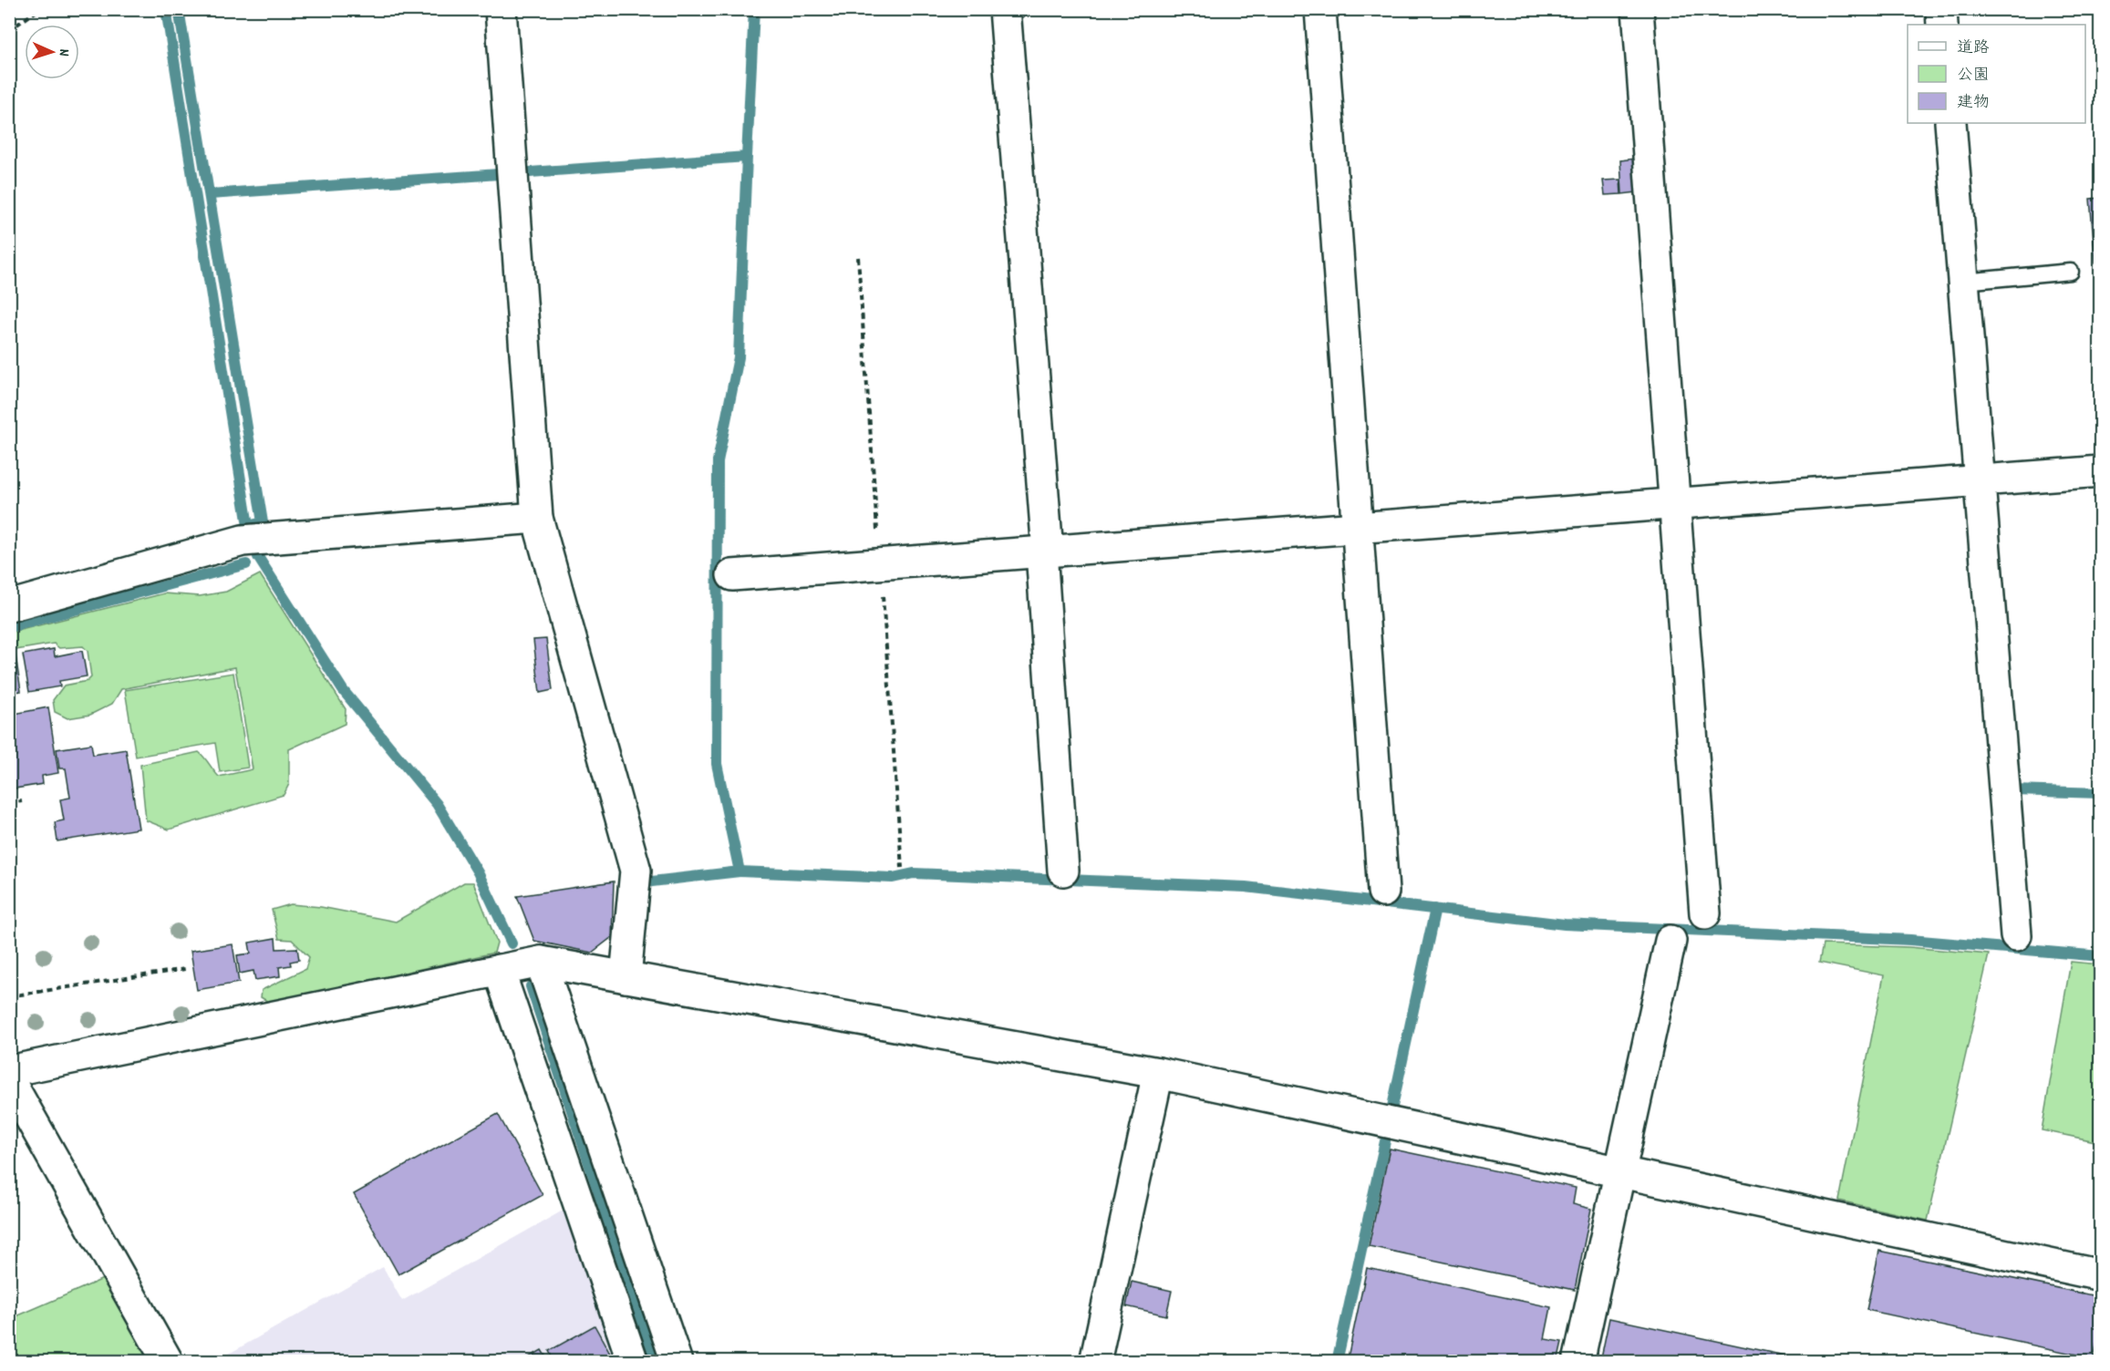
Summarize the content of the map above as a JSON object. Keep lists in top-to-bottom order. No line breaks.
{"legend":["道路","公園","建物"],"north":"right"}
